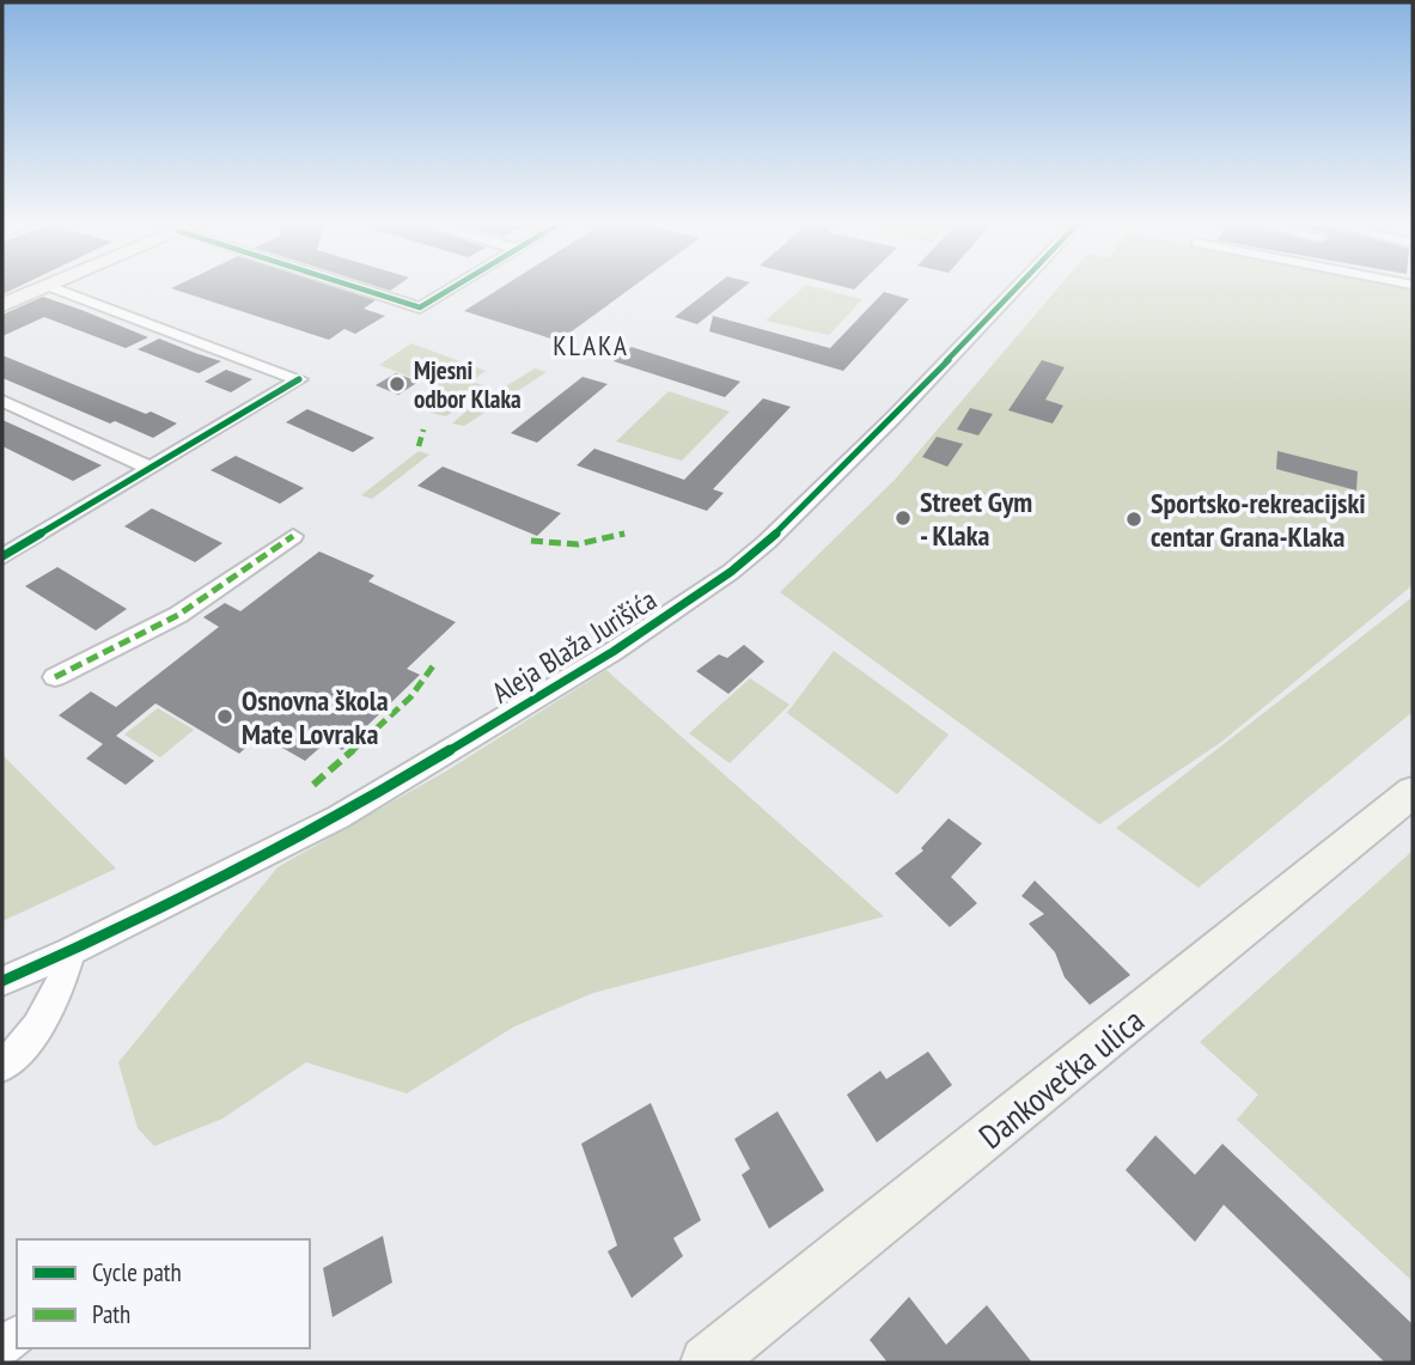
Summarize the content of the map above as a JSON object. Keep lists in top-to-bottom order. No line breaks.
{"streets":{"main road":["Dankovečka ulica"],"street":["Aleja Blaža Jurišića"]},"districts":["KLAKA"],"places":["Mjesni odbor Klaka","Street Gym - Klaka","Sportsko-rekreacijski centar Grana-Klaka","Osnovna škola Mate Lovraka"],"legend":["Cycle path","Path"]}
